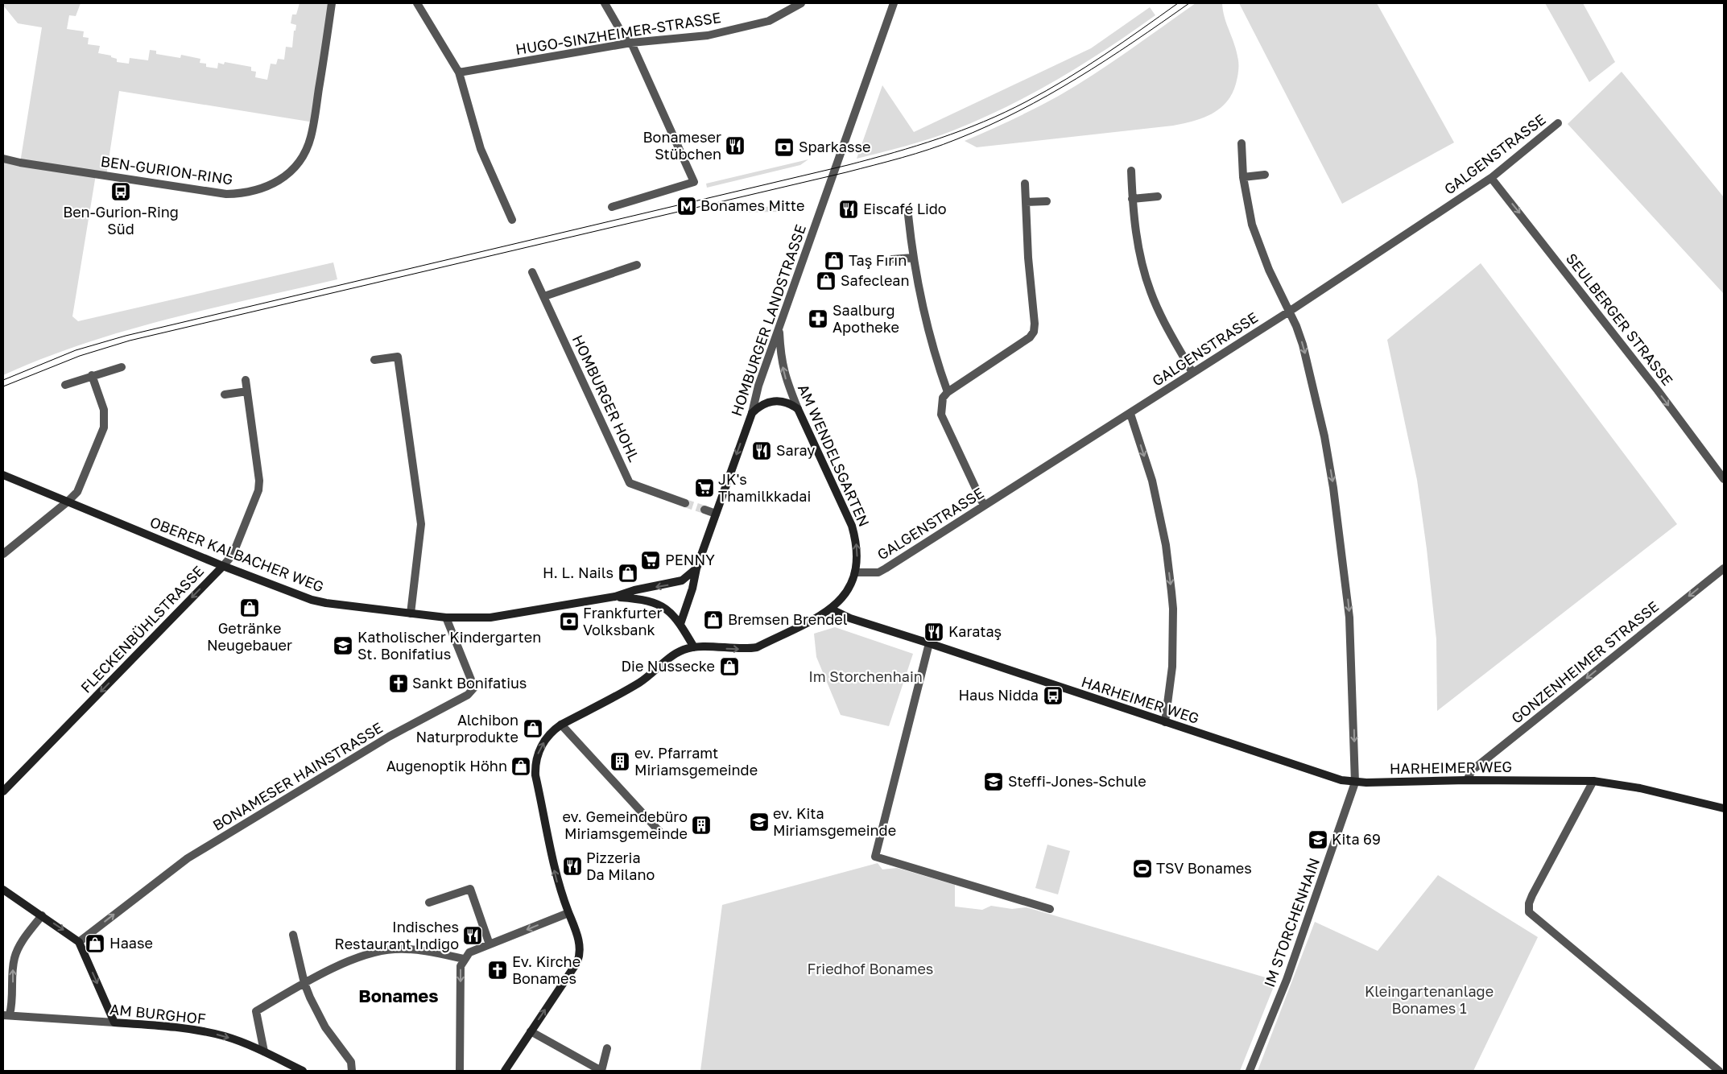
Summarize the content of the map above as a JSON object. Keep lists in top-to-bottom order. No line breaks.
{"streets":{"street":["HUGO-SINZHEIMER-STRASSE","GALGENSTRASSE","BEN-GURION-RING","SEULBERGER STRASSE","HOMBURGER LANDSTRASSE","HOMBURGER HOHL","AM WENDELSGARTEN","OBERER KALBACHER WEG","FLECKENBÜHLSTRASSE","GONZENHEIMER STRASSE","HARHEIMER WEG","BONAMESER HAINSTRASSE","IM STORCHENHAIN","AM BURGHOF"]},"crossings":[["GALGENSTRASSE","SEULBERGER STRASSE"],["GALGENSTRASSE","AM WENDELSGARTEN"],["HOMBURGER LANDSTRASSE","AM WENDELSGARTEN"],["HOMBURGER LANDSTRASSE","OBERER KALBACHER WEG"],["AM WENDELSGARTEN","HARHEIMER WEG"],["OBERER KALBACHER WEG","FLECKENBÜHLSTRASSE"],["OBERER KALBACHER WEG","BONAMESER HAINSTRASSE"],["GONZENHEIMER STRASSE","HARHEIMER WEG"],["HARHEIMER WEG","IM STORCHENHAIN"]],"one_way":["SEULBERGER STRASSE","AM WENDELSGARTEN","FLECKENBÜHLSTRASSE","GONZENHEIMER STRASSE","BONAMESER HAINSTRASSE","AM BURGHOF"],"districts":["Bonames"],"parks":["Im Storchenhain","Friedhof Bonames","Kleingartenanlage Bonames 1"],"places":{"restaurant":["Bonameser Stübchen","Eiscafé Lido","Saray","Karataş","Pizzeria Da Milano","Indisches Restaurant Indigo"],"bank":["Sparkasse","Frankfurter Volksbank"],"bus stop":["Ben-Gurion-Ring Süd","Haus Nidda"],"metro station":["Bonames Mitte"],"shop":["Taş Fırın","Safeclean","H. L. Nails","Getränke Neugebauer","Bremsen Brendel","Die Nussecke","Alchibon Naturprodukte","Augenoptik Höhn","Haase"],"pharmacy":["Saalburg Apotheke"],"supermarket":["JK's Thamilkkadai","PENNY"],"school or university":["Katholischer Kindergarten St. Bonifatius","Steffi-Jones-Schule","ev. Kita Miriamsgemeinde","Kita 69"],"church":["Sankt Bonifatius","Ev. Kirche Bonames"],"building":["ev. Pfarramt Miriamsgemeinde","ev. Gemeindebüro Miriamsgemeinde"],"sports":["TSV Bonames"]}}
